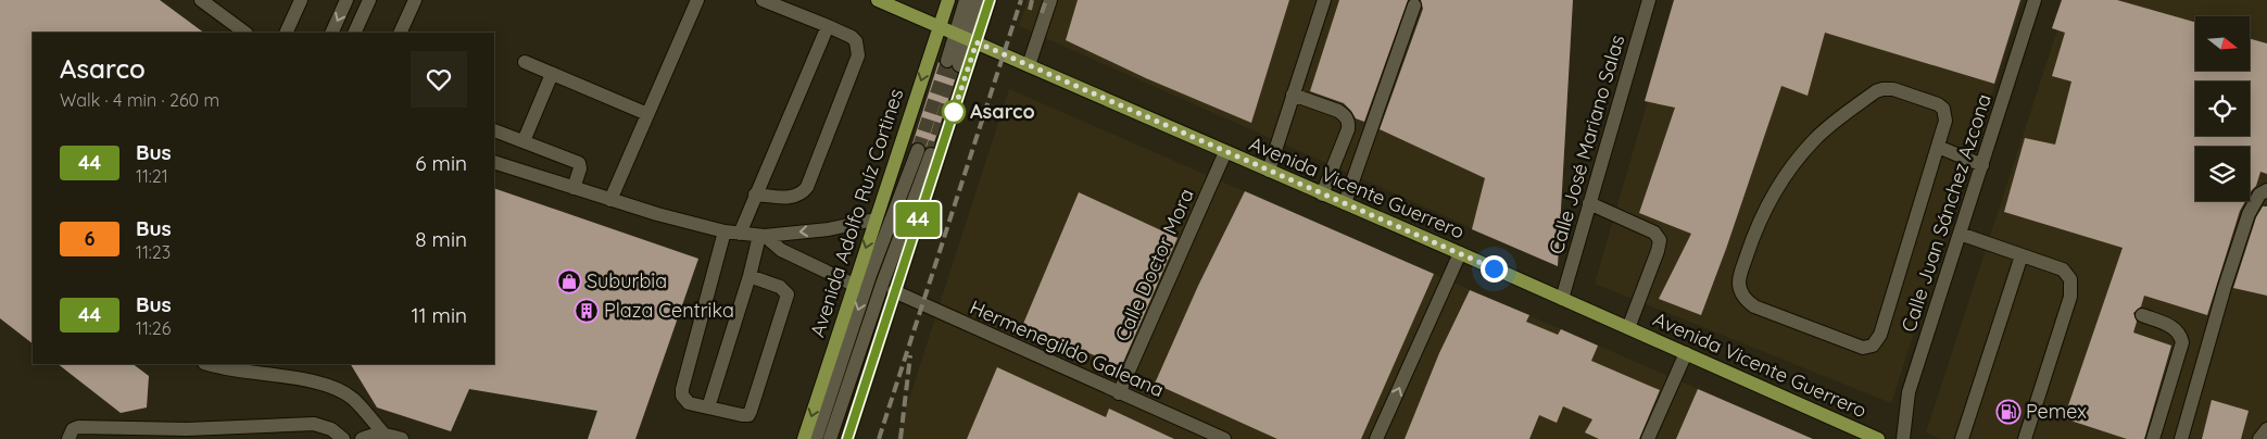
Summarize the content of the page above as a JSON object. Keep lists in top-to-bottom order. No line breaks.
{"streets":{"main road":["Avenida Vicente Guerrero","Avenida Adolfo Ruíz Cortines"],"street":["Calle José Mariano Salas","Calle Juan Sánchez Azcona","Calle Doctor Mora","Hermenegildo Galeana"]},"crossings":[["Calle José Mariano Salas","Avenida Vicente Guerrero"],["Avenida Vicente Guerrero","Avenida Adolfo Ruíz Cortines"],["Avenida Vicente Guerrero","Calle Doctor Mora"],["Calle Doctor Mora","Hermenegildo Galeana"]],"places":{"other":["Asarco"],"shop":["Suburbia"],"building":["Plaza Centrika"],"fuel station":["Pemex"]},"lines":["bus line 44"],"north":"right","page":{"on_map":"44","heading":["Asarco","Walk · 4 min · 260 m"],"list":[{"mark":"44","name":"Bus","note":"11:21","value":"6 min"},{"mark":"6","name":"Bus","note":"11:23","value":"8 min"},{"mark":"44","name":"Bus","note":"11:26","value":"11 min"}]}}
